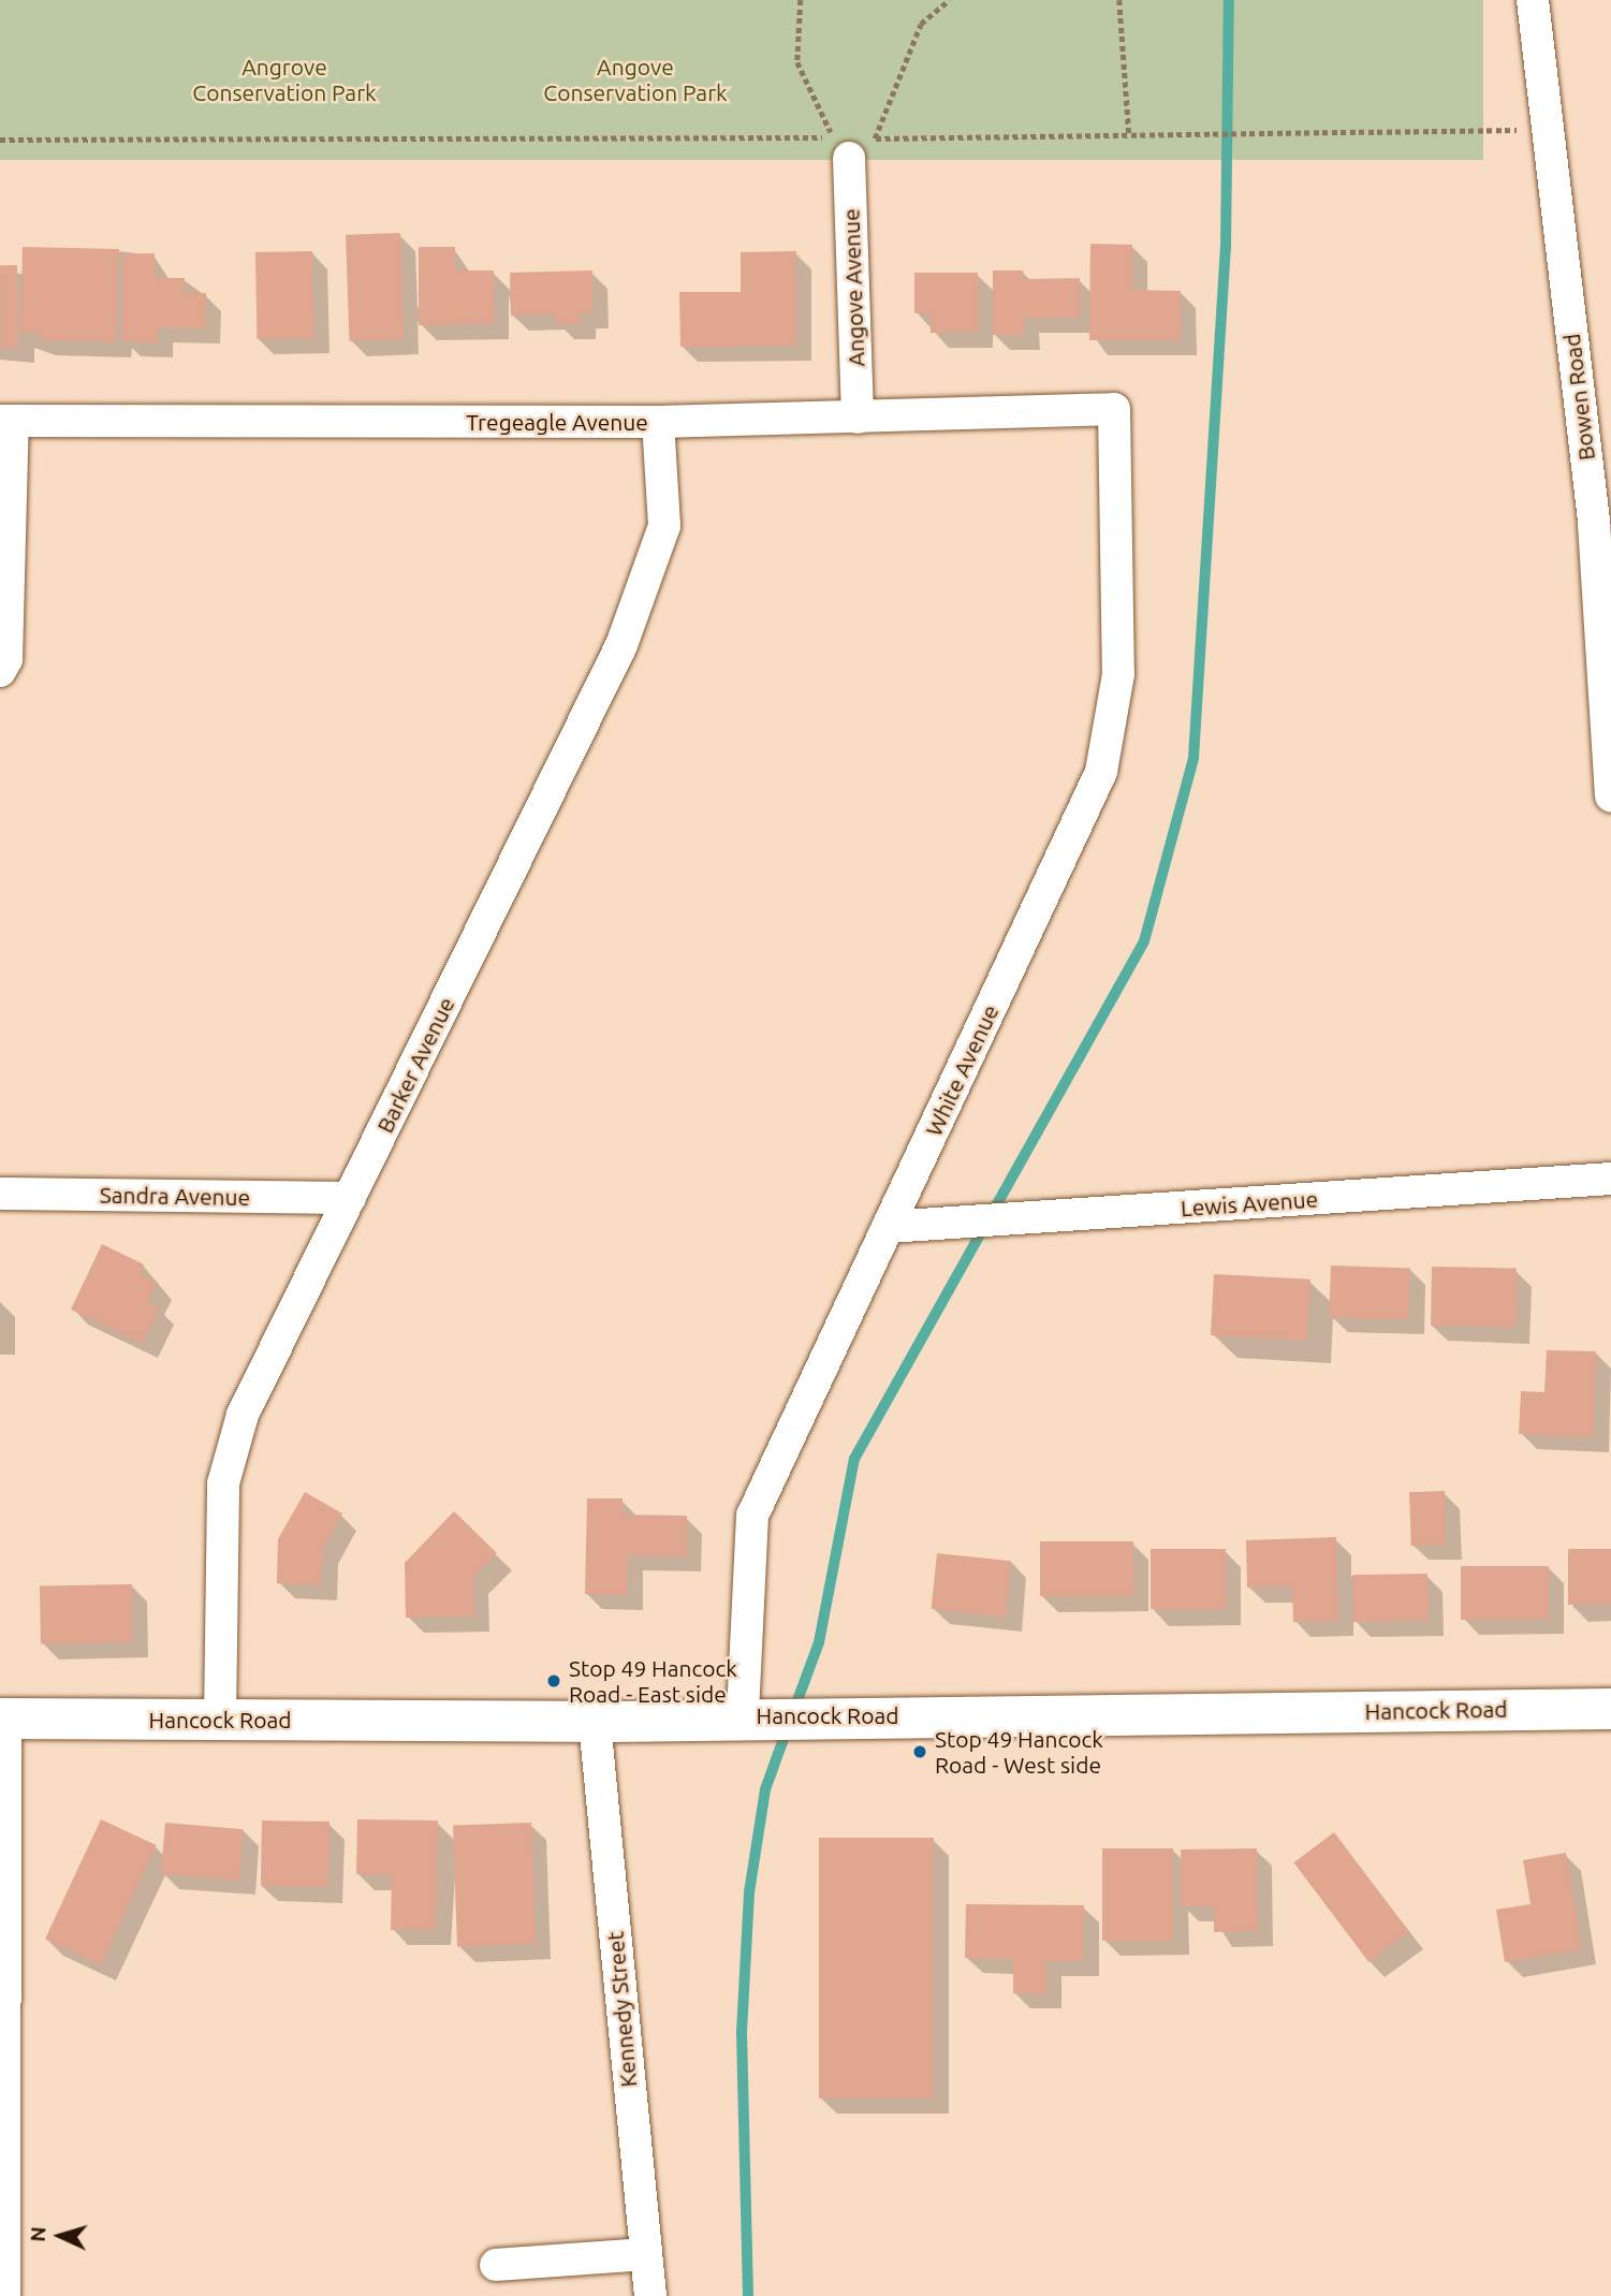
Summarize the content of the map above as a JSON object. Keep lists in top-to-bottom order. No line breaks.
{"streets":{"main road":["Hancock Road"],"street":["Angove Avenue","Bowen Road","Tregeagle Avenue","Barker Avenue","White Avenue","Sandra Avenue","Lewis Avenue","Kennedy Street"]},"crossings":[["Angove Avenue","Tregeagle Avenue"],["Tregeagle Avenue","Barker Avenue"],["Tregeagle Avenue","White Avenue"],["Barker Avenue","Sandra Avenue"],["Barker Avenue","Hancock Road"],["White Avenue","Lewis Avenue"],["White Avenue","Hancock Road"],["Hancock Road","Kennedy Street"]],"parks":["Angrove Conservation Park","Angove Conservation Park"],"places":["Stop 49 Hancock Road - East side","Stop 49 Hancock Road - West side"],"north":"left"}
